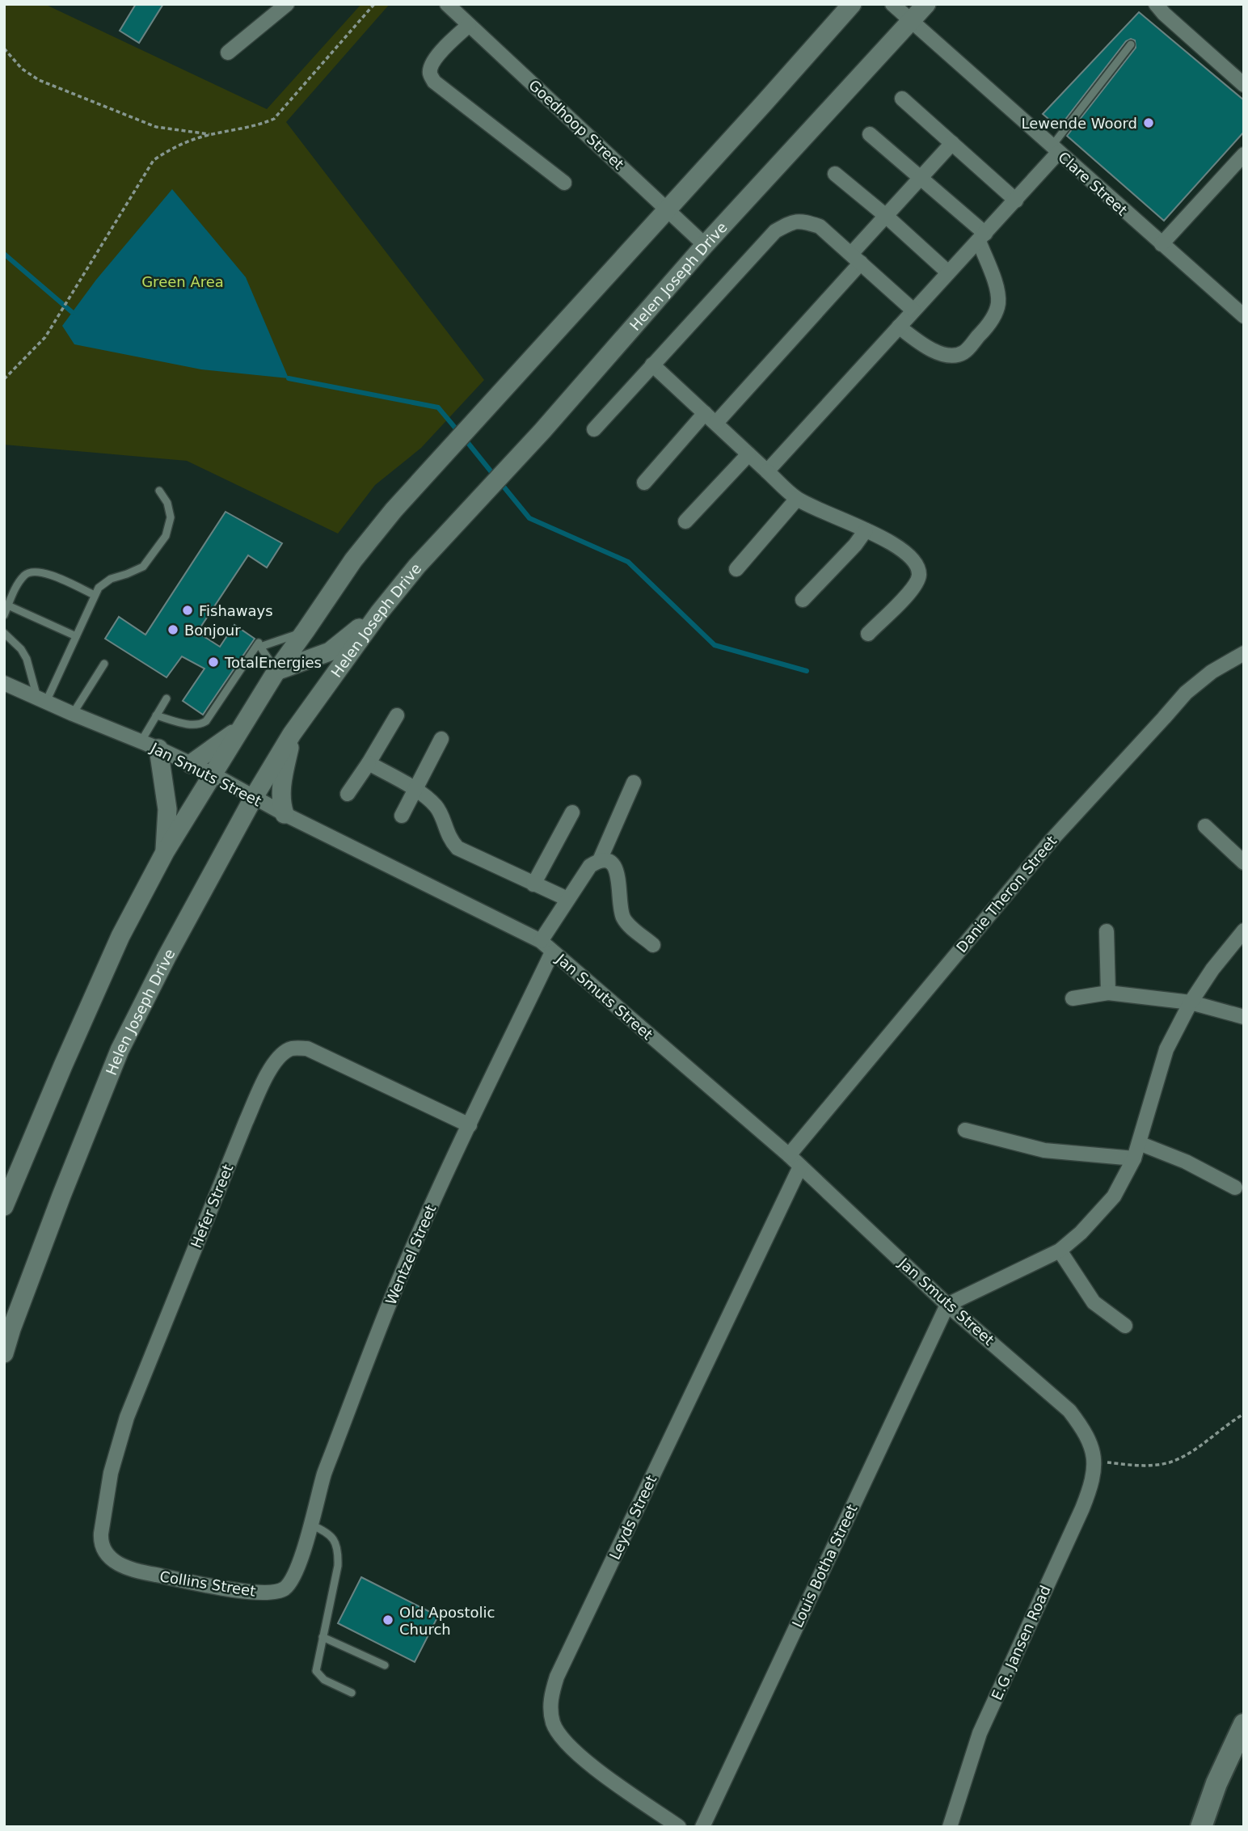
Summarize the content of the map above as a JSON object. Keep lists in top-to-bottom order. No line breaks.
{"streets":{"street":["Goedhoop Street","Clare Street","Helen Joseph Drive","Jan Smuts Street","Danie Theron Street","Hefer Street","Wentzel Street","Leyds Street","Louis Botha Street","Collins Street","E.G. Jansen Road"]},"crossings":[["Goedhoop Street","Helen Joseph Drive"],["Clare Street","Helen Joseph Drive"],["Helen Joseph Drive","Jan Smuts Street"],["Jan Smuts Street","Danie Theron Street"],["Jan Smuts Street","Wentzel Street"],["Jan Smuts Street","Leyds Street"],["Jan Smuts Street","Louis Botha Street"],["Jan Smuts Street","E.G. Jansen Road"],["Hefer Street","Wentzel Street"],["Hefer Street","Collins Street"],["Wentzel Street","Collins Street"]],"parks":["Green Area"],"places":["Lewende Woord","Fishaways","Bonjour","TotalEnergies","Old Apostolic Church"]}
